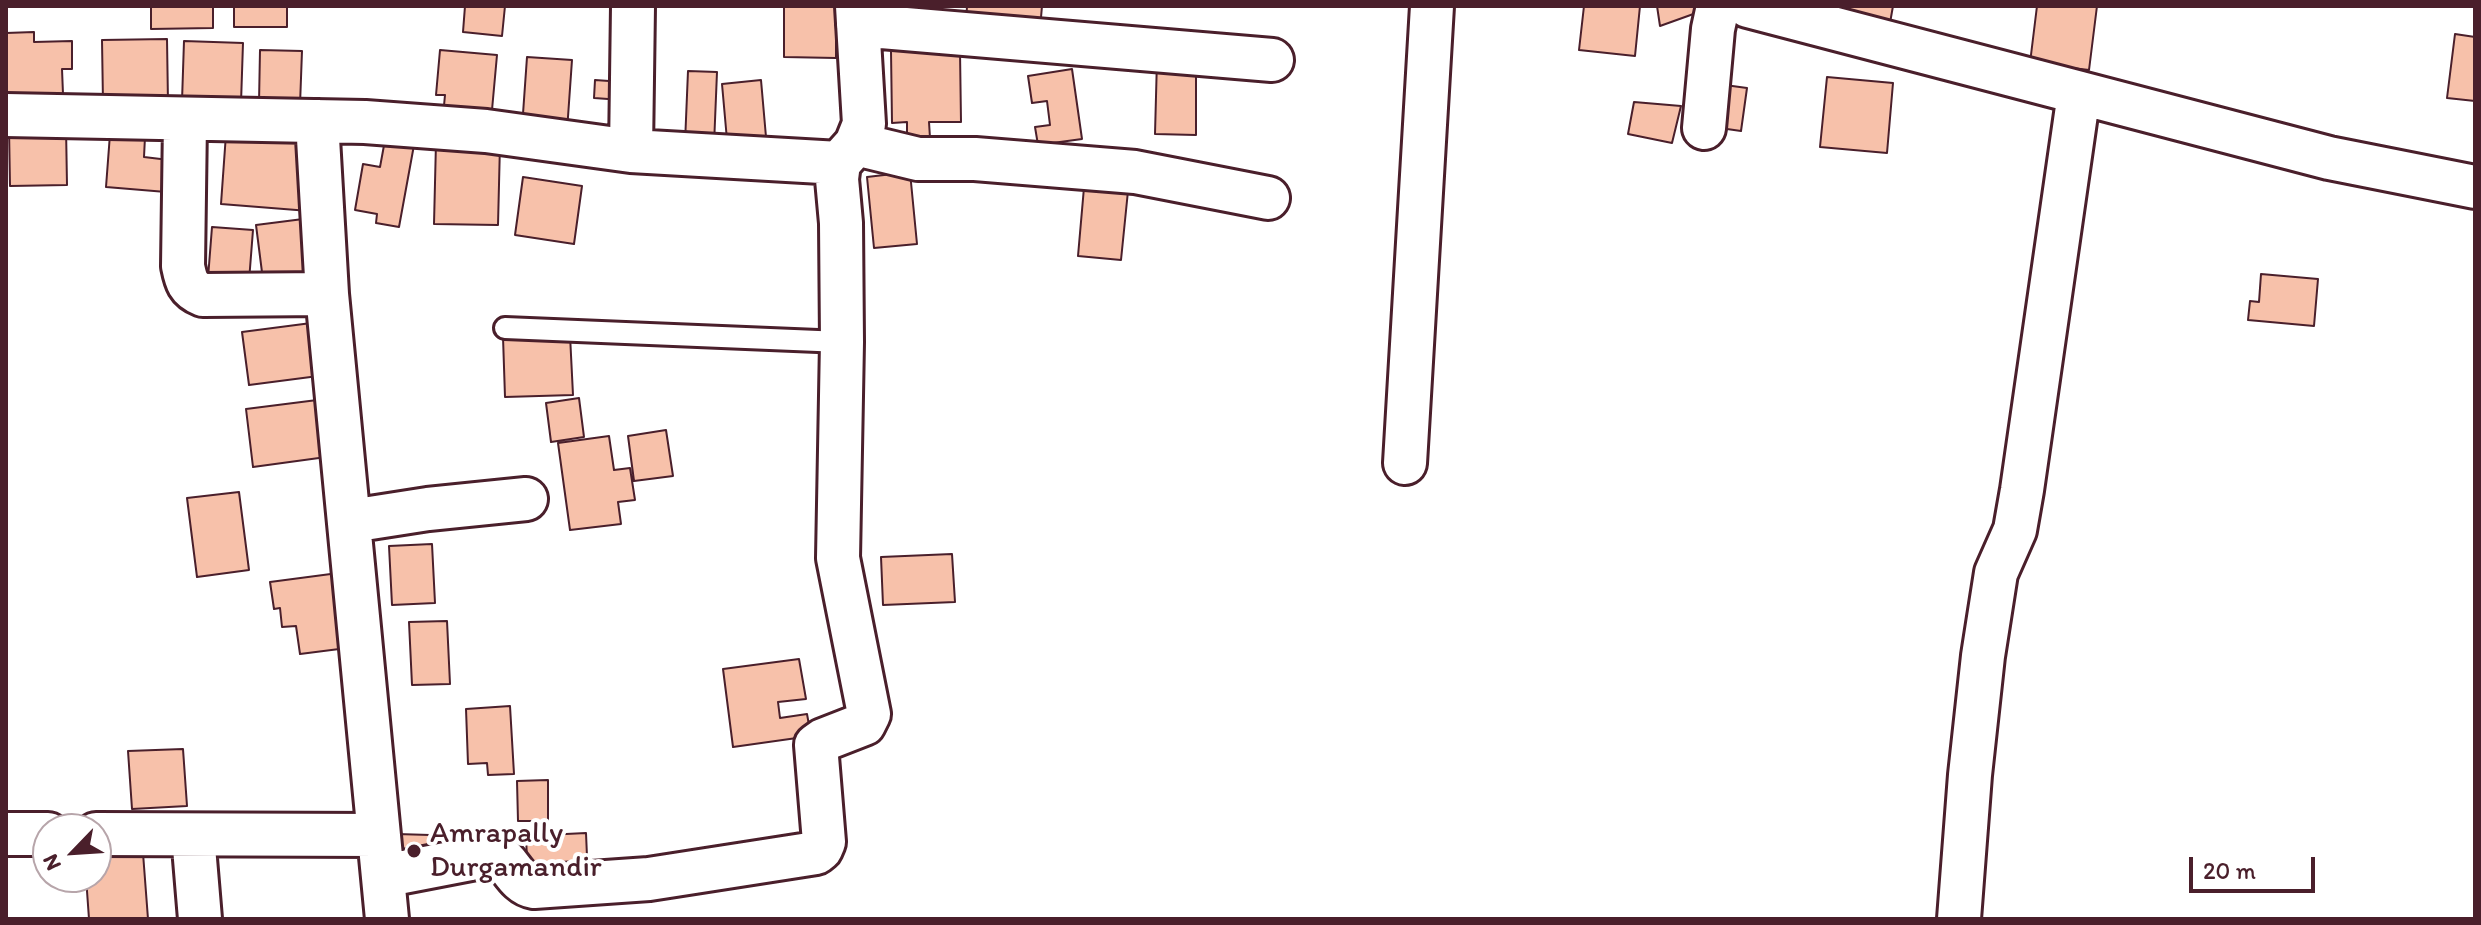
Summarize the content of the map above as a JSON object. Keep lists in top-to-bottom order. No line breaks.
{"places":["Amrapally Durgamandir"],"scale_bar":"20 m","north":"bottom left"}
